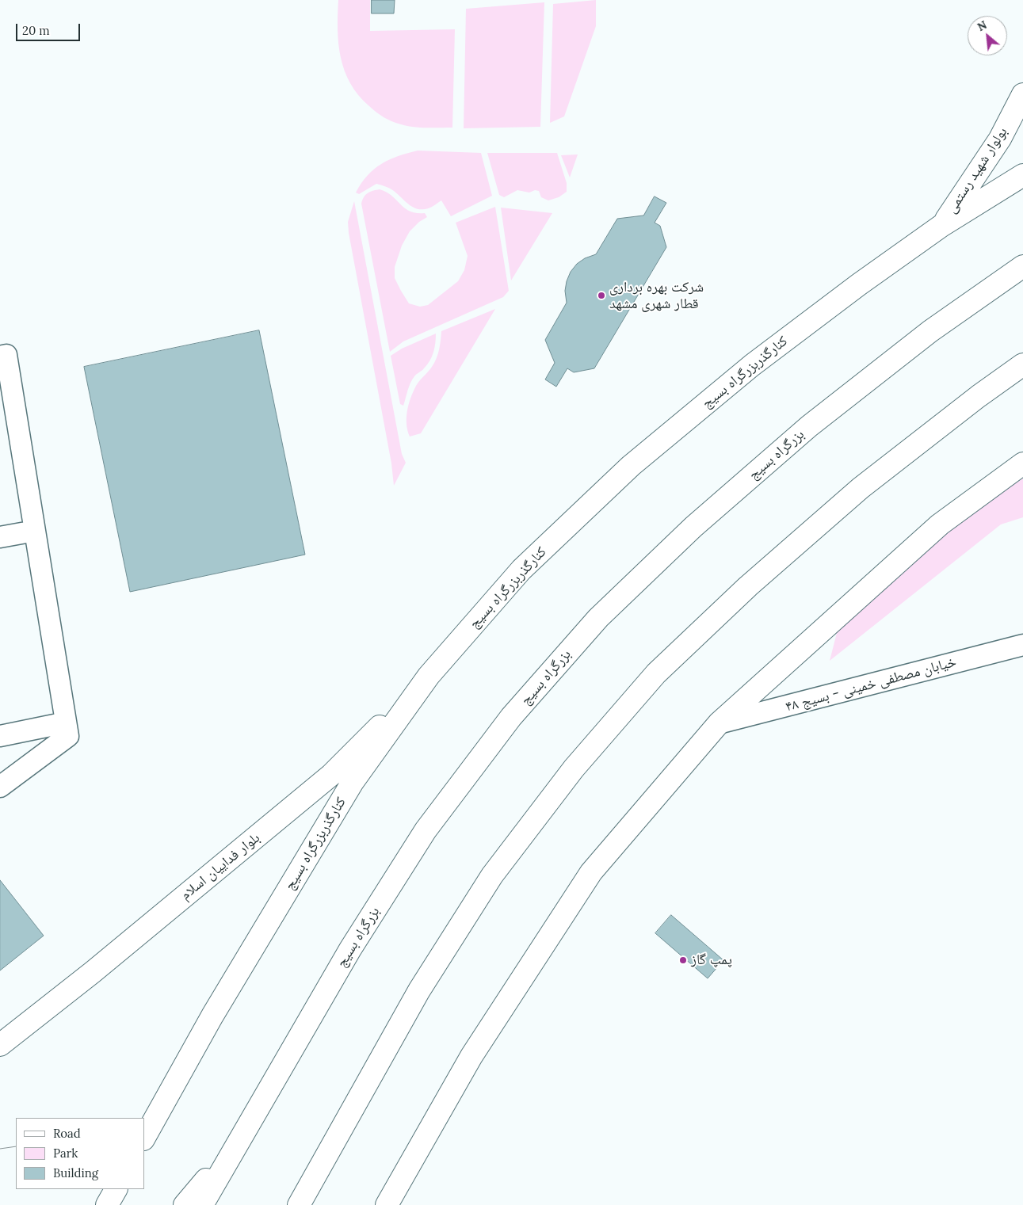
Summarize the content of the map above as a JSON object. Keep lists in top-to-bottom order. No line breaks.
{"streets":{"main road":["بولوار شهید رستمی","کنارگذربزرگراه بسیج","بزرگراه بسیج","بلوار فداییان اسلام"],"street":["خیابان مصطفی خمینی - بسیج ۴۸"]},"crossings":[["بولوار شهید رستمی","کنارگذربزرگراه بسیج"],["کنارگذربزرگراه بسیج","بلوار فداییان اسلام"]],"places":["شرکت بهره برداری قطار شهری مشهد","پمپ گاز"],"legend":["Road","Park","Building"],"scale_bar":"20 m","north":"top left"}
